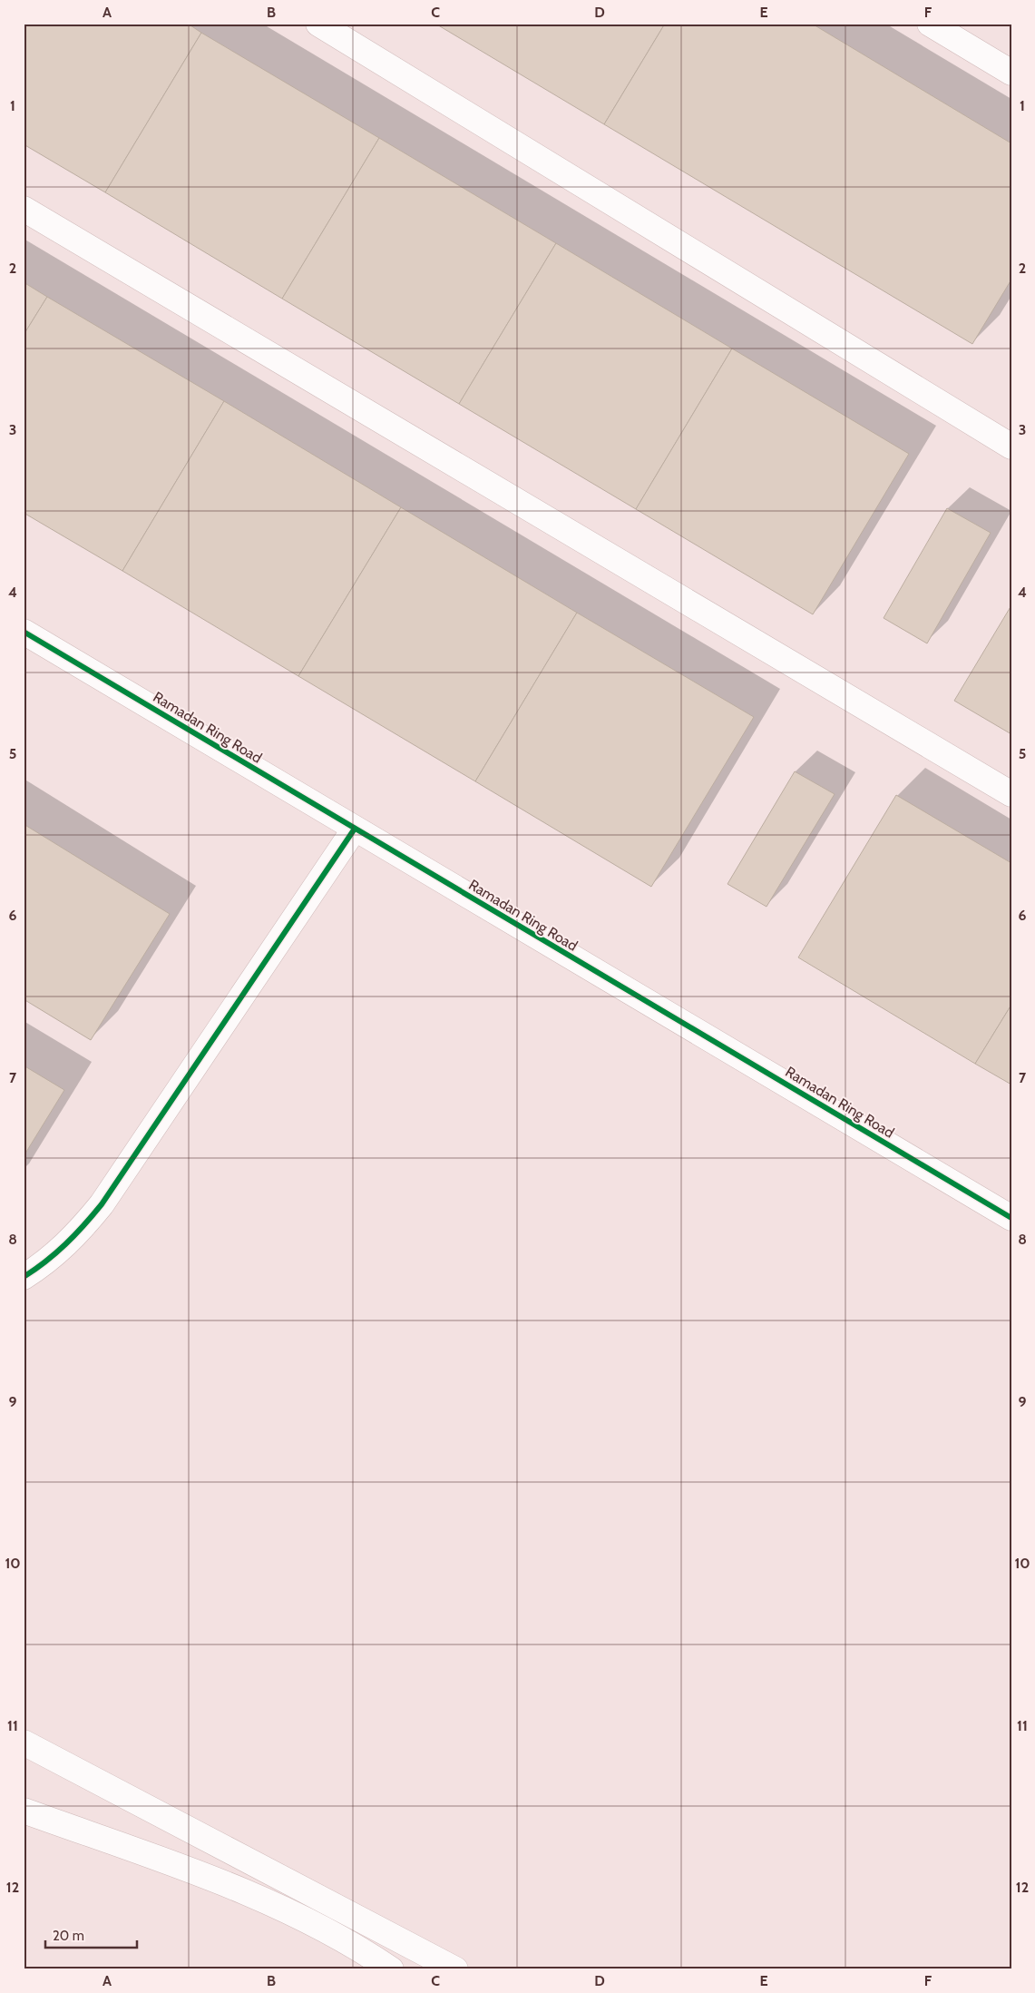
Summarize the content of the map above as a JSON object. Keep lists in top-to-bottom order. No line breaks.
{"streets":{"street":["Ramadan Ring Road"]},"scale_bar":"20 m","grid":{"columns":["A","B","C","D","E","F"],"rows":["1","2","3","4","5","6","7","8","9","10","11","12"]}}
